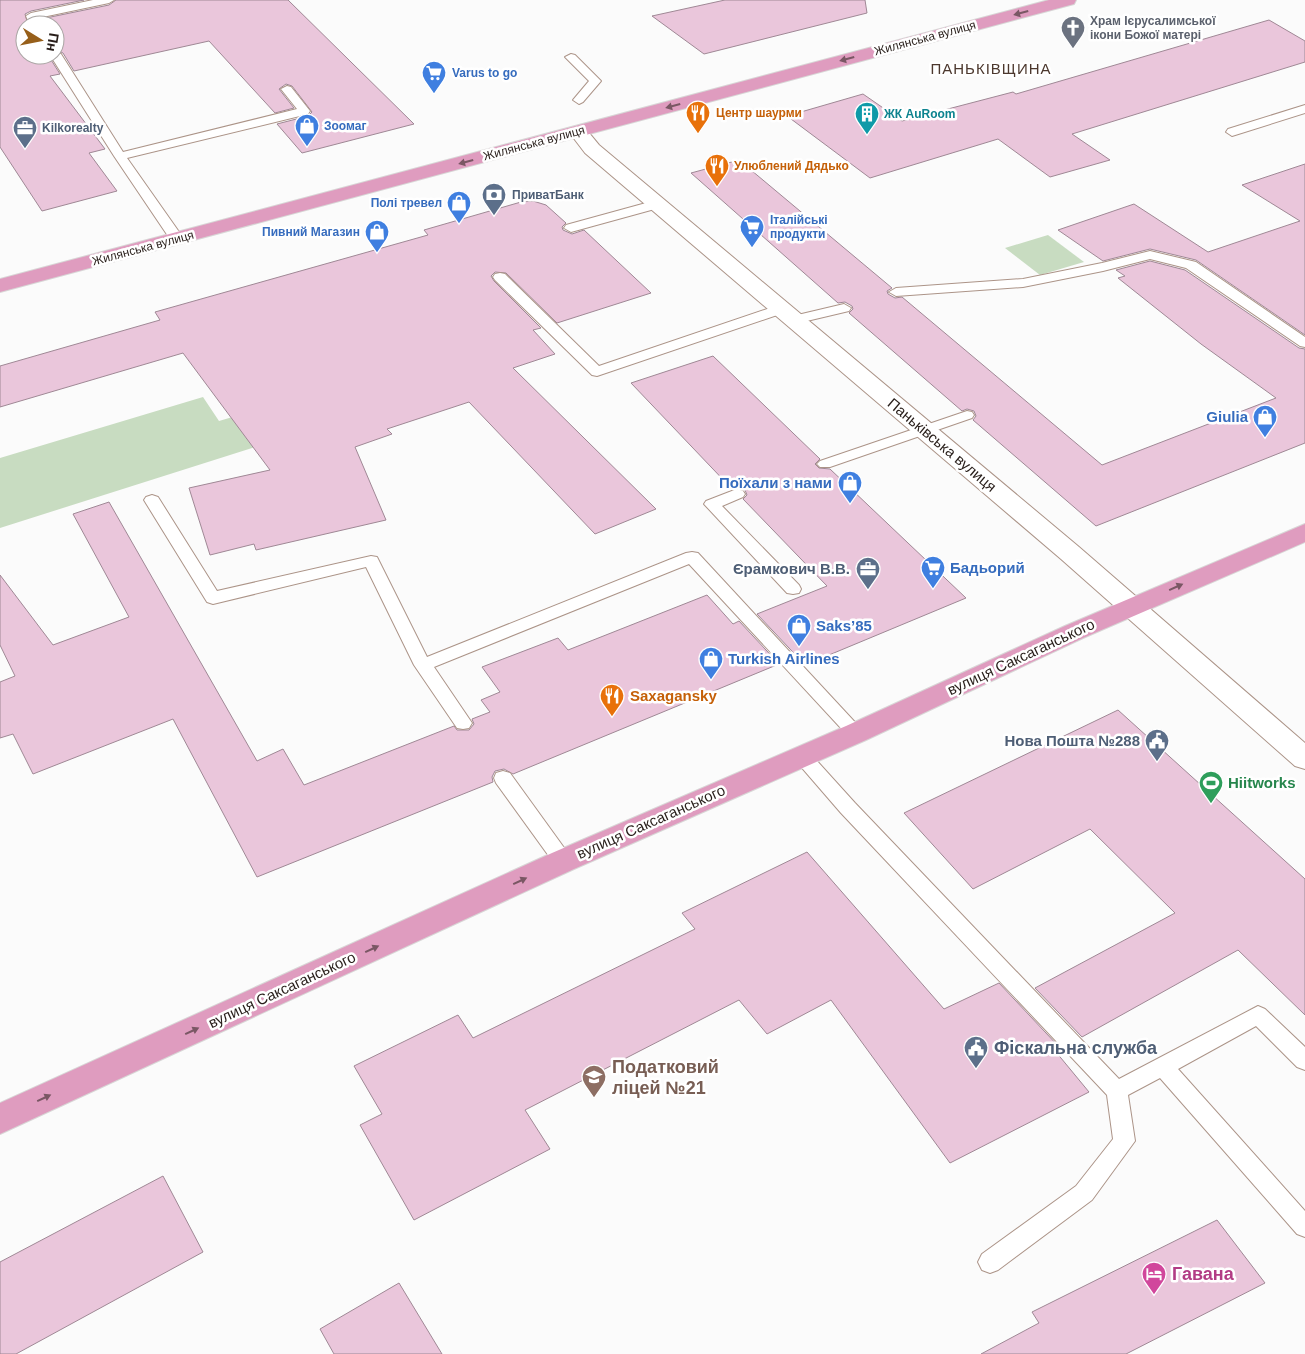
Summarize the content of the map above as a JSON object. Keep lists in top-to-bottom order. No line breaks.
{"streets":{"main road":["Жилянська вулиця","вулиця Саксаганського"],"street":["Паньківська вулиця"]},"crossings":[["Жилянська вулиця","Паньківська вулиця"],["Паньківська вулиця","вулиця Саксаганського"]],"one_way":["Жилянська вулиця","вулиця Саксаганського"],"districts":["ПАНЬКІВЩИНА"],"places":{"church":["Храм Ієрусалимської ікони Божої матері"],"supermarket":["Varus to go","Італійські продукти","Бадьорий"],"restaurant":["Центр шаурми","Улюблений Дядько","Saxagansky"],"building":["ЖК AuRoom"],"shop":["Зоомаг","Полі тревел","Пивний Магазин","Giulia","Поїхали з нами","Saks’85","Turkish Airlines"],"office":["Kilkorealty","Єрамкович В.В."],"bank":["ПриватБанк"],"public building":["Нова Пошта №288","Фіскальна служба"],"sports":["Hiitworks"],"school or university":["Податковий ліцей №21"],"hotel":["Гавана"]},"north":"right"}
